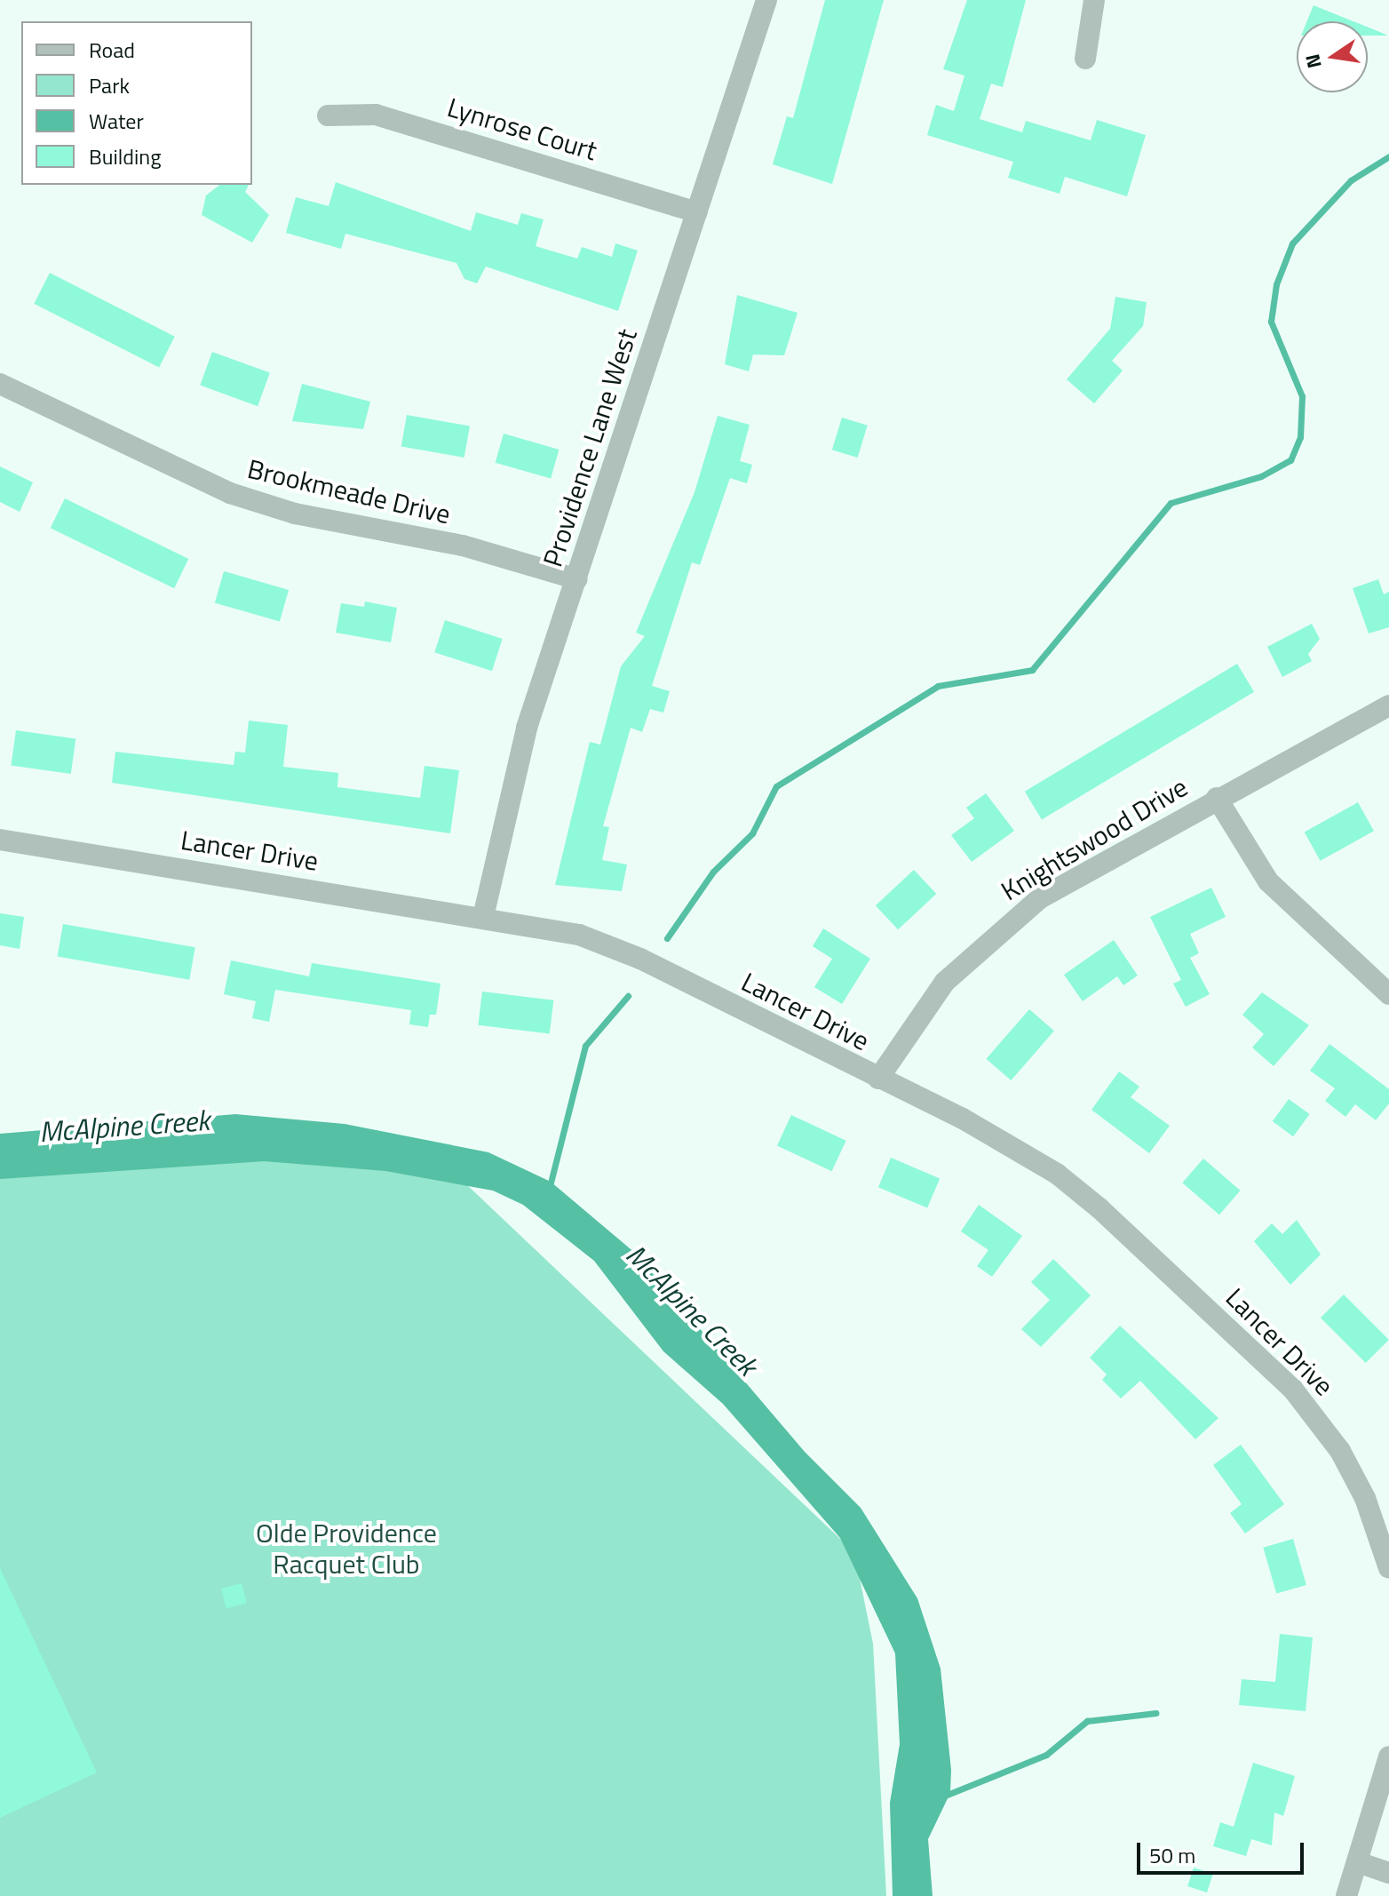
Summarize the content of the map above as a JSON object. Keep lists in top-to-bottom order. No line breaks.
{"streets":{"street":["Lynrose Court","Providence Lane West","Brookmeade Drive","Knightswood Drive","Lancer Drive"]},"crossings":[["Lynrose Court","Providence Lane West"],["Providence Lane West","Brookmeade Drive"],["Providence Lane West","Lancer Drive"],["Knightswood Drive","Lancer Drive"]],"water":["McAlpine Creek"],"parks":["Olde Providence Racquet Club"],"legend":["Road","Park","Water","Building"],"scale_bar":"50 m","north":"left"}
